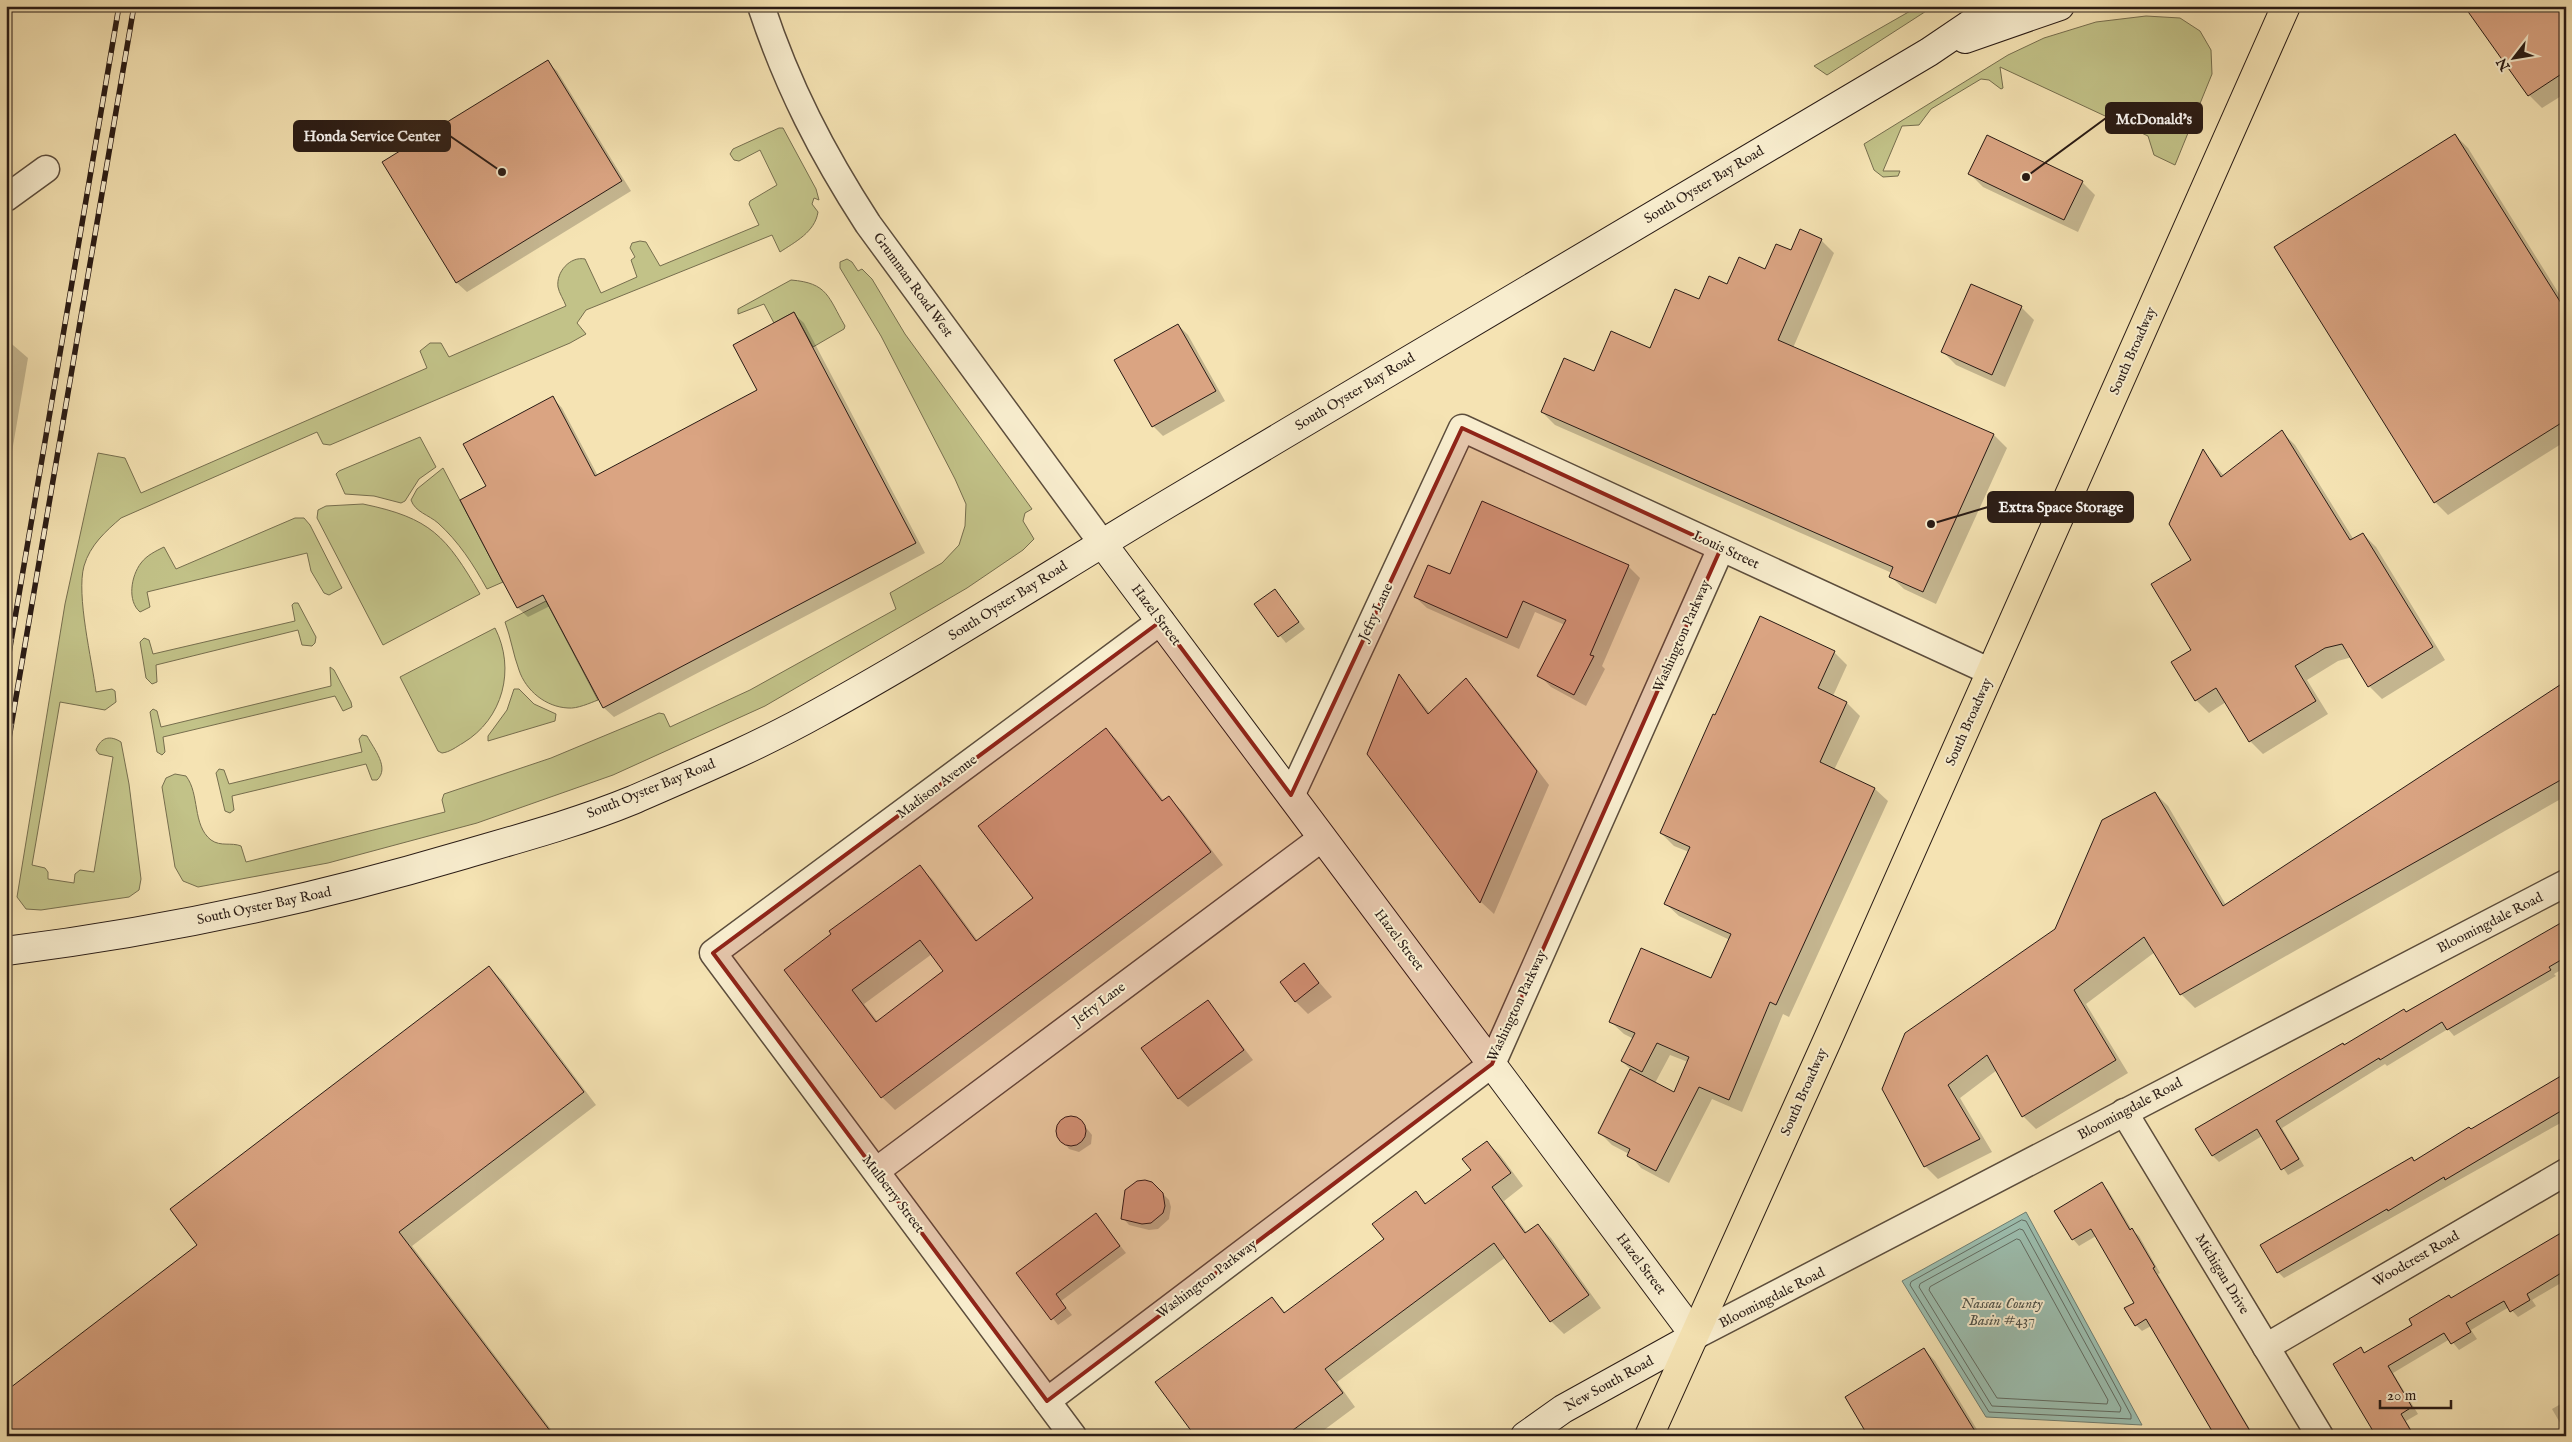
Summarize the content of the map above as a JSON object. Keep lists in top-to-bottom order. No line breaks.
{"streets":{"main road":["South Oyster Bay Road","South Broadway","Hazel Street","New South Road"],"street":["Grumman Road West","Louis Street","Jefry Lane","Washington Parkway","Madison Avenue","Bloomingdale Road","Mulberry Street","Woodcrest Road","Michigan Drive"]},"crossings":[["South Oyster Bay Road","Grumman Road West"],["South Oyster Bay Road","Hazel Street"],["Grumman Road West","Hazel Street"],["South Broadway","Louis Street"],["South Broadway","Hazel Street"],["South Broadway","Bloomingdale Road"],["South Broadway","New South Road"],["Louis Street","Jefry Lane"],["Louis Street","Washington Parkway"],["Jefry Lane","Hazel Street"],["Jefry Lane","Mulberry Street"],["Hazel Street","Washington Parkway"],["Hazel Street","Madison Avenue"],["Hazel Street","Bloomingdale Road"],["Hazel Street","New South Road"],["Washington Parkway","Mulberry Street"],["Madison Avenue","Mulberry Street"],["Bloomingdale Road","Michigan Drive"],["Bloomingdale Road","New South Road"],["Woodcrest Road","Michigan Drive"]],"water":["Nassau County Basin #437"],"places":["Honda Service Center","McDonald's","Extra Space Storage"],"scale_bar":"20 m","north":"bottom left"}
